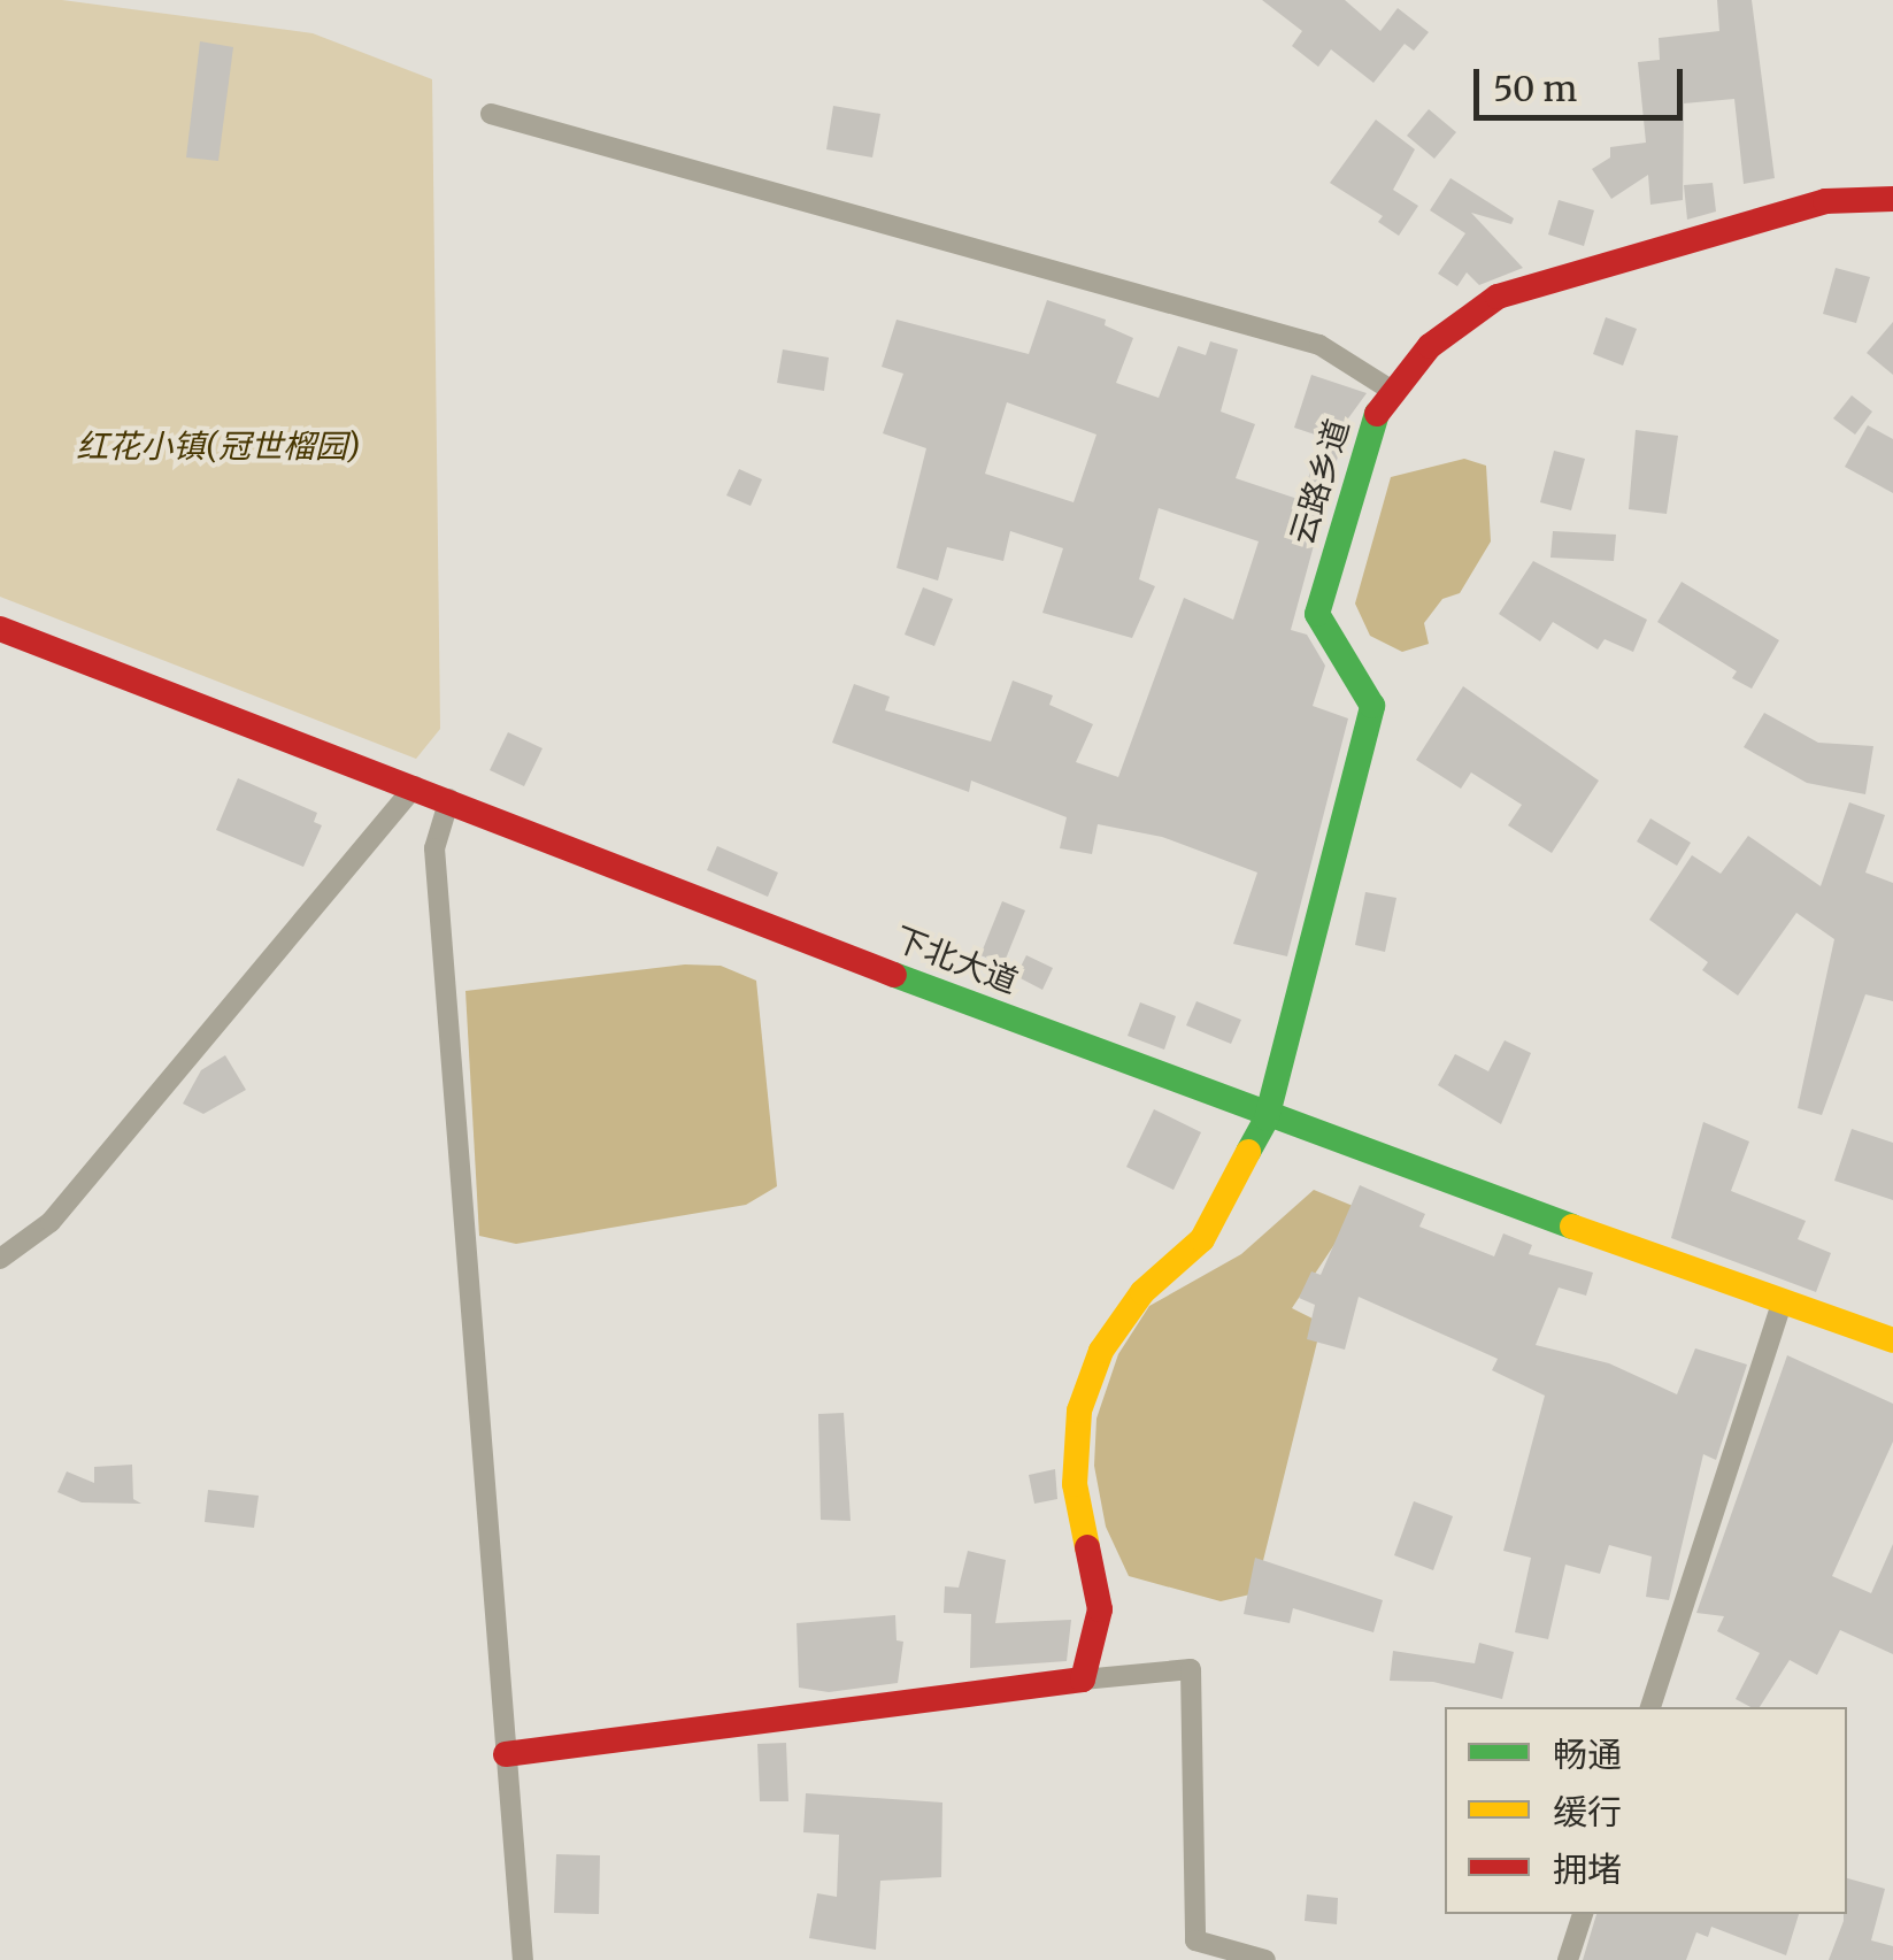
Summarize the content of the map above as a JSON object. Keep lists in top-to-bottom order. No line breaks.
{"streets":{"street":["云路乡道","下北大道"]},"crossings":[["云路乡道","下北大道"]],"parks":["红花小镇(冠世榴园)"],"legend":["畅通","缓行","拥堵"],"scale_bar":"50 m"}
